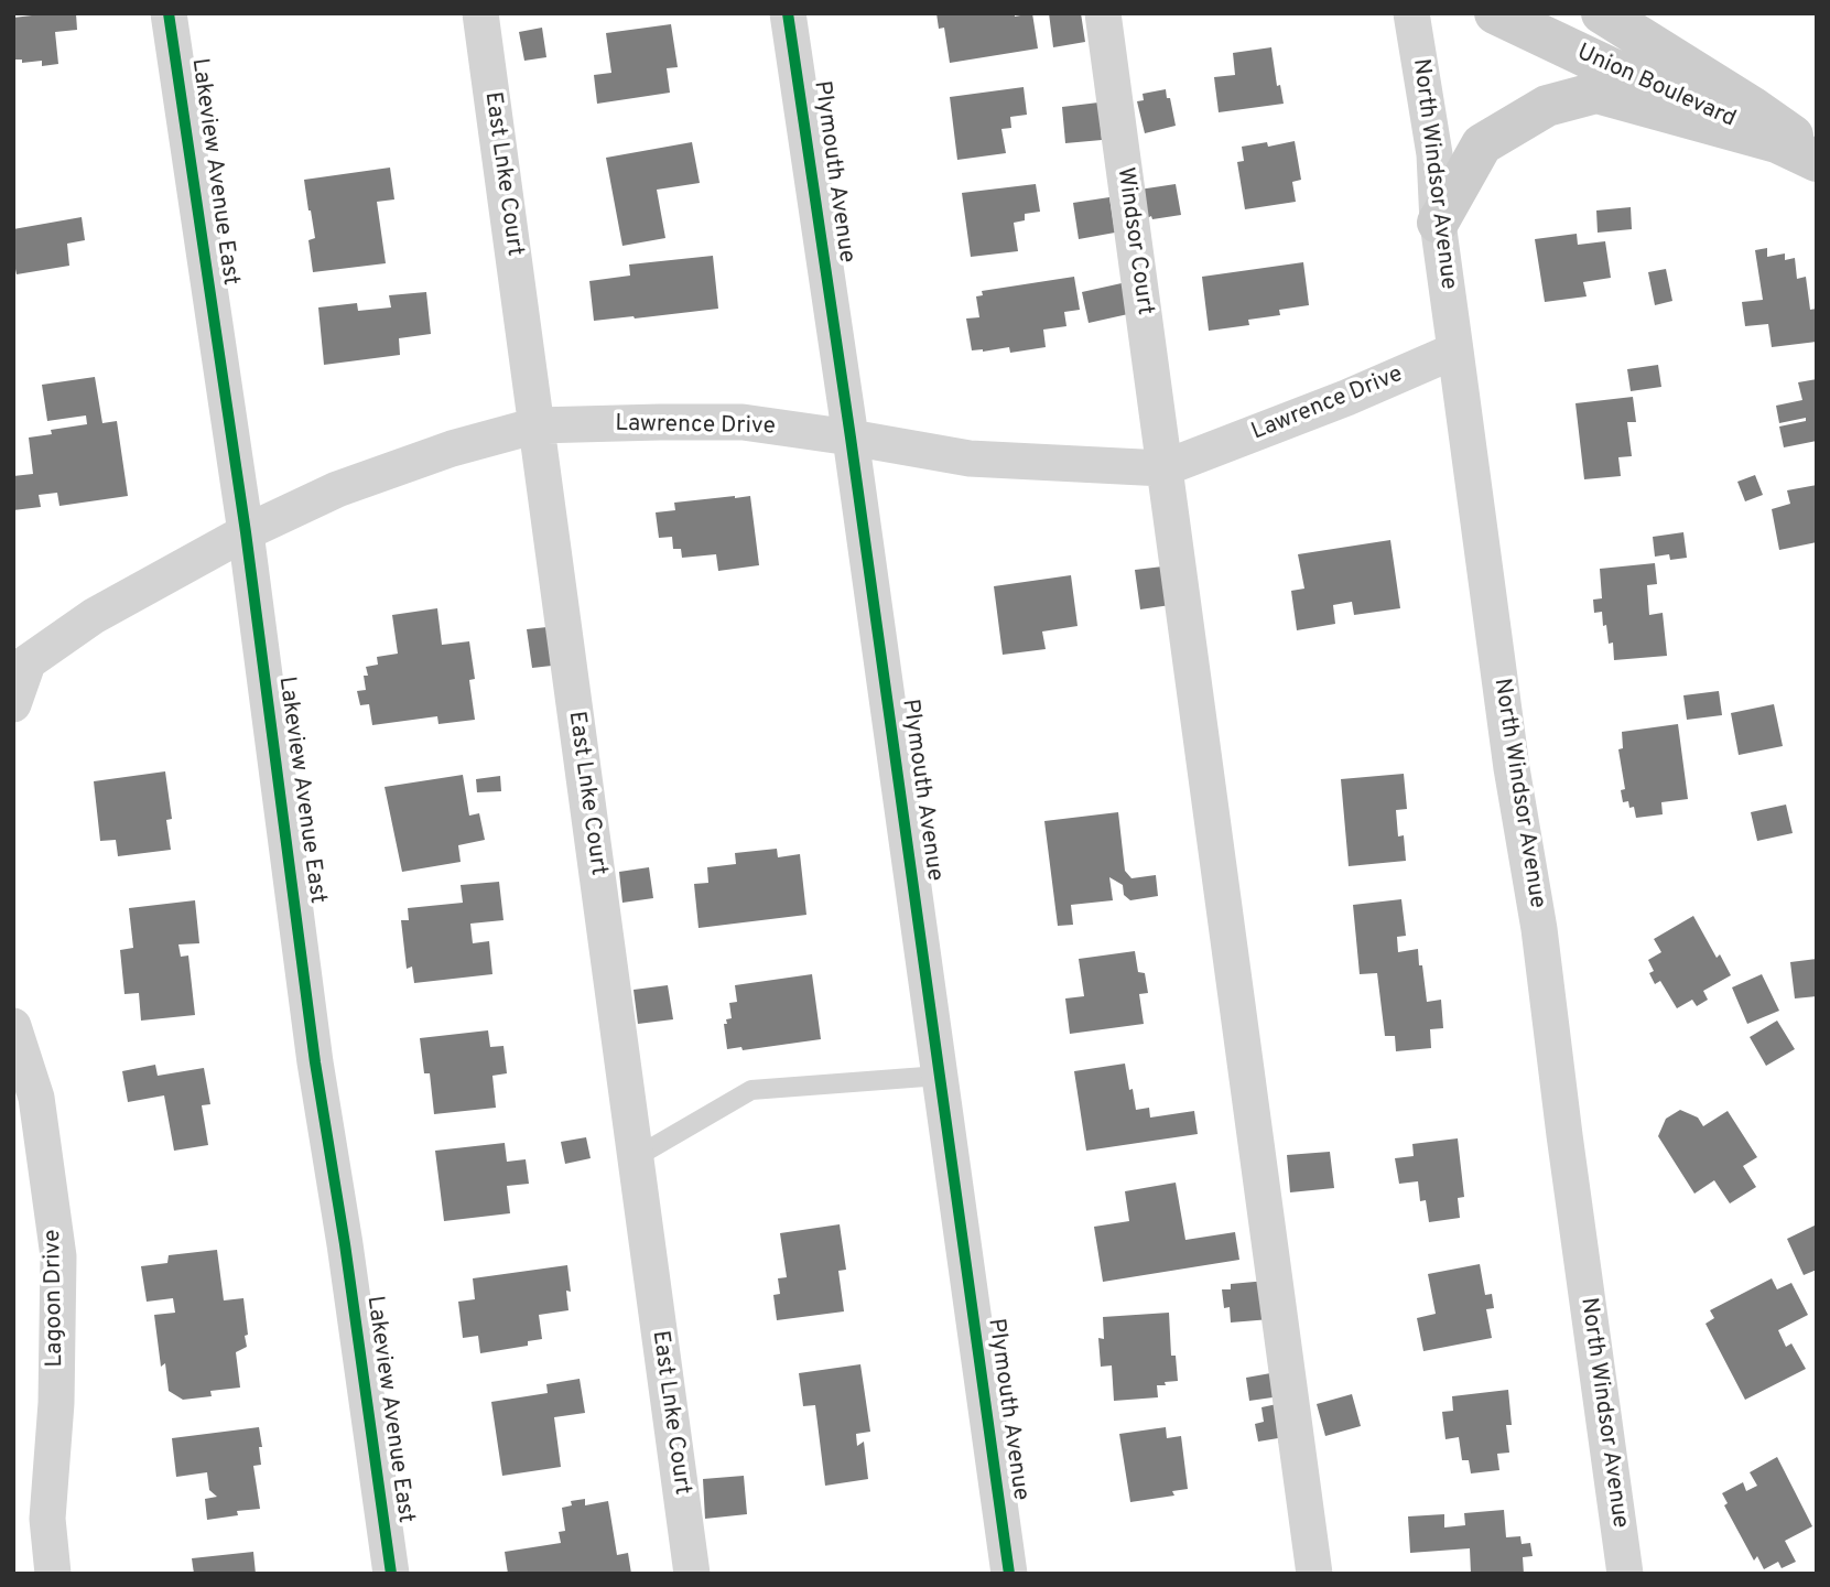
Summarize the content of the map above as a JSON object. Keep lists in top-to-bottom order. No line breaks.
{"streets":{"main road":["Union Boulevard"],"street":["Lakeview Avenue East","Plymouth Avenue","East Lnke Court","North Windsor Avenue","Windsor Court","Lawrence Drive","Lagoon Drive"]},"crossings":[["Lakeview Avenue East","Lawrence Drive"],["Plymouth Avenue","Lawrence Drive"],["East Lnke Court","Lawrence Drive"],["North Windsor Avenue","Lawrence Drive"],["Windsor Court","Lawrence Drive"]]}
